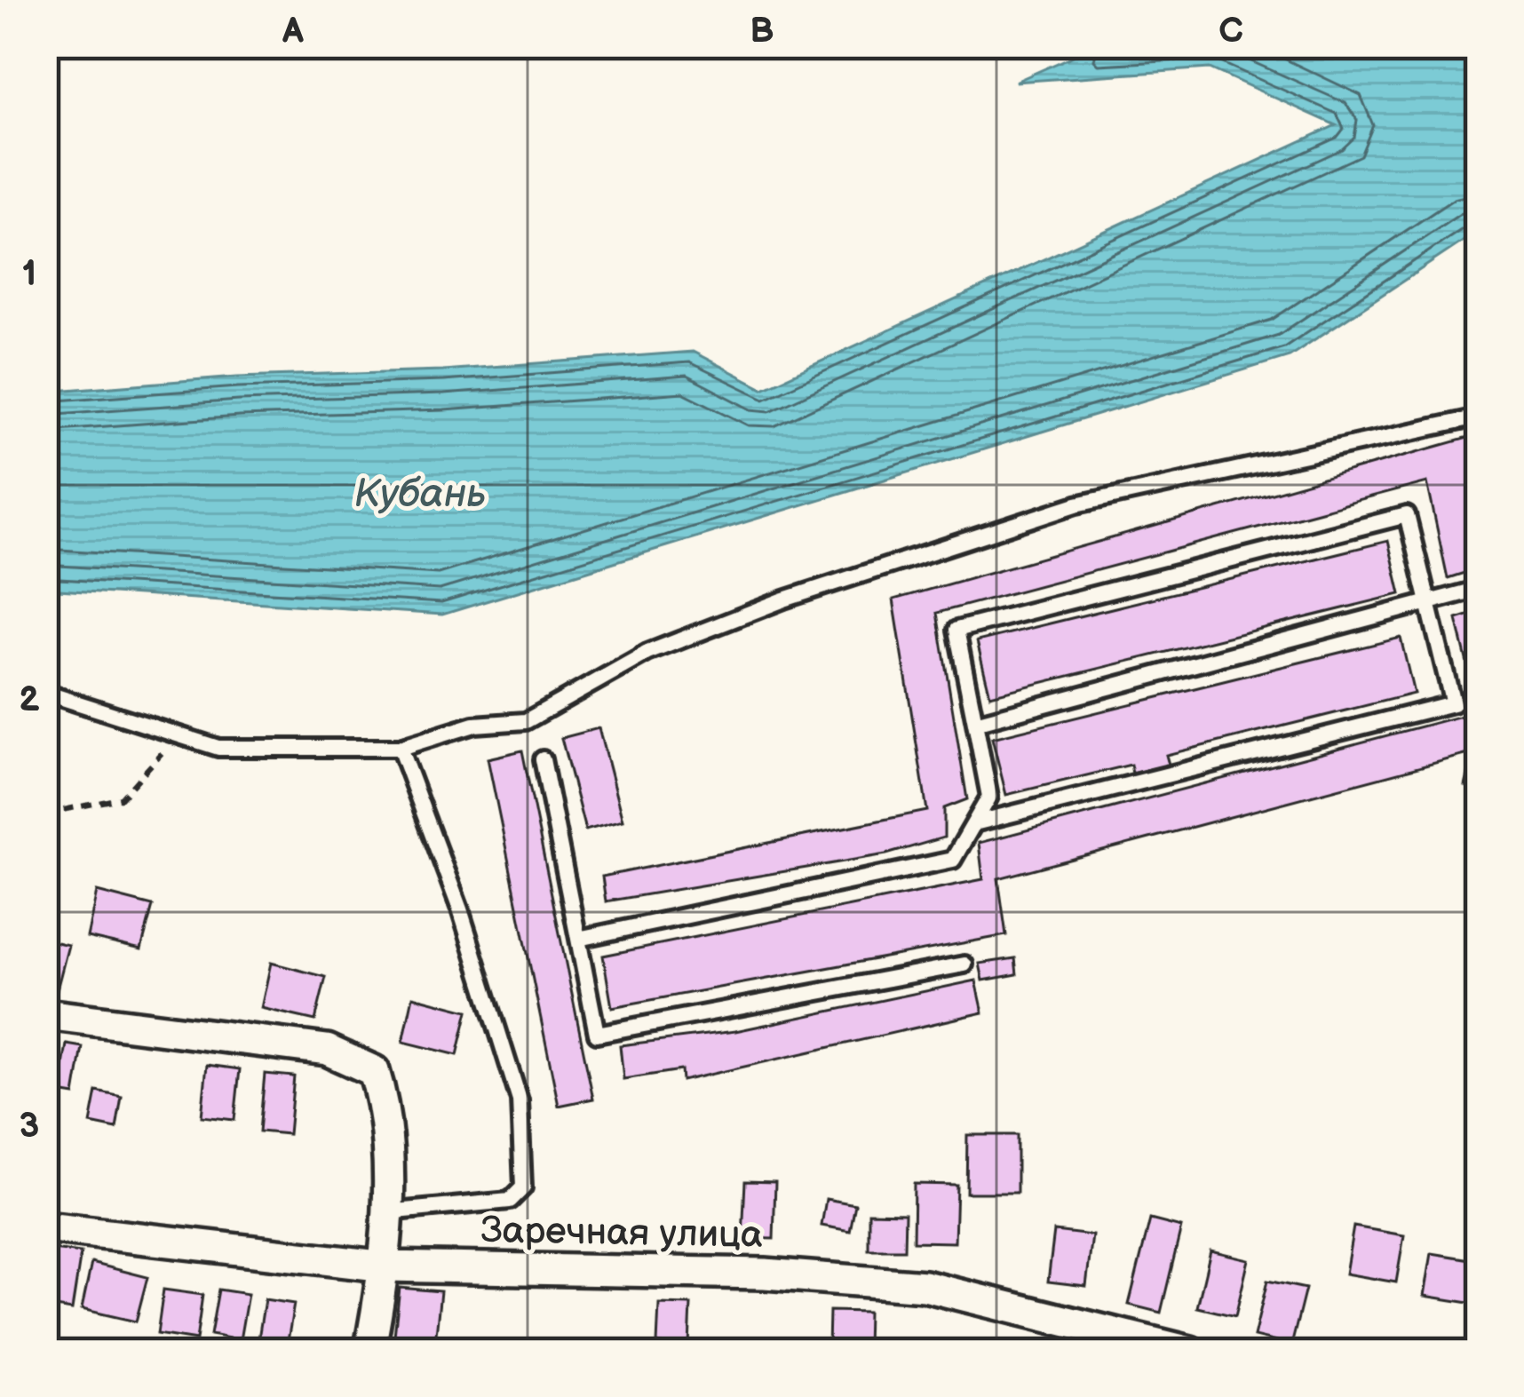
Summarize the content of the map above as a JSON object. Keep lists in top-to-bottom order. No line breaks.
{"streets":{"street":["Заречная улица"]},"water":["Кубань"],"grid":{"columns":["A","B","C"],"rows":["1","2","3"]}}
